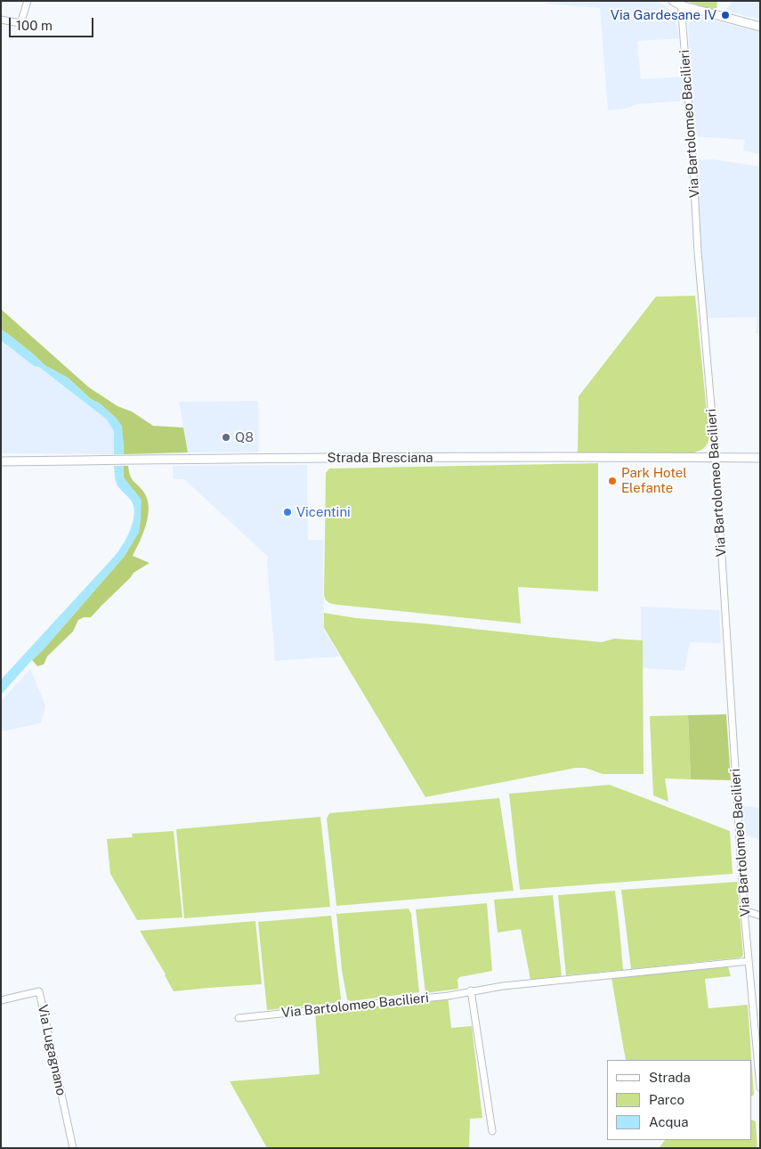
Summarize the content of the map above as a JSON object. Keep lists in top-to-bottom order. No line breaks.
{"streets":{"main road":["Strada Bresciana"],"street":["Via Bartolomeo Bacilieri","Via Lugagnano"]},"crossings":[["Via Bartolomeo Bacilieri","Strada Bresciana"]],"places":["Via Gardesane IV","Q8","Park Hotel Elefante","Vicentini"],"legend":["Strada","Parco","Acqua"],"scale_bar":"100 m"}
